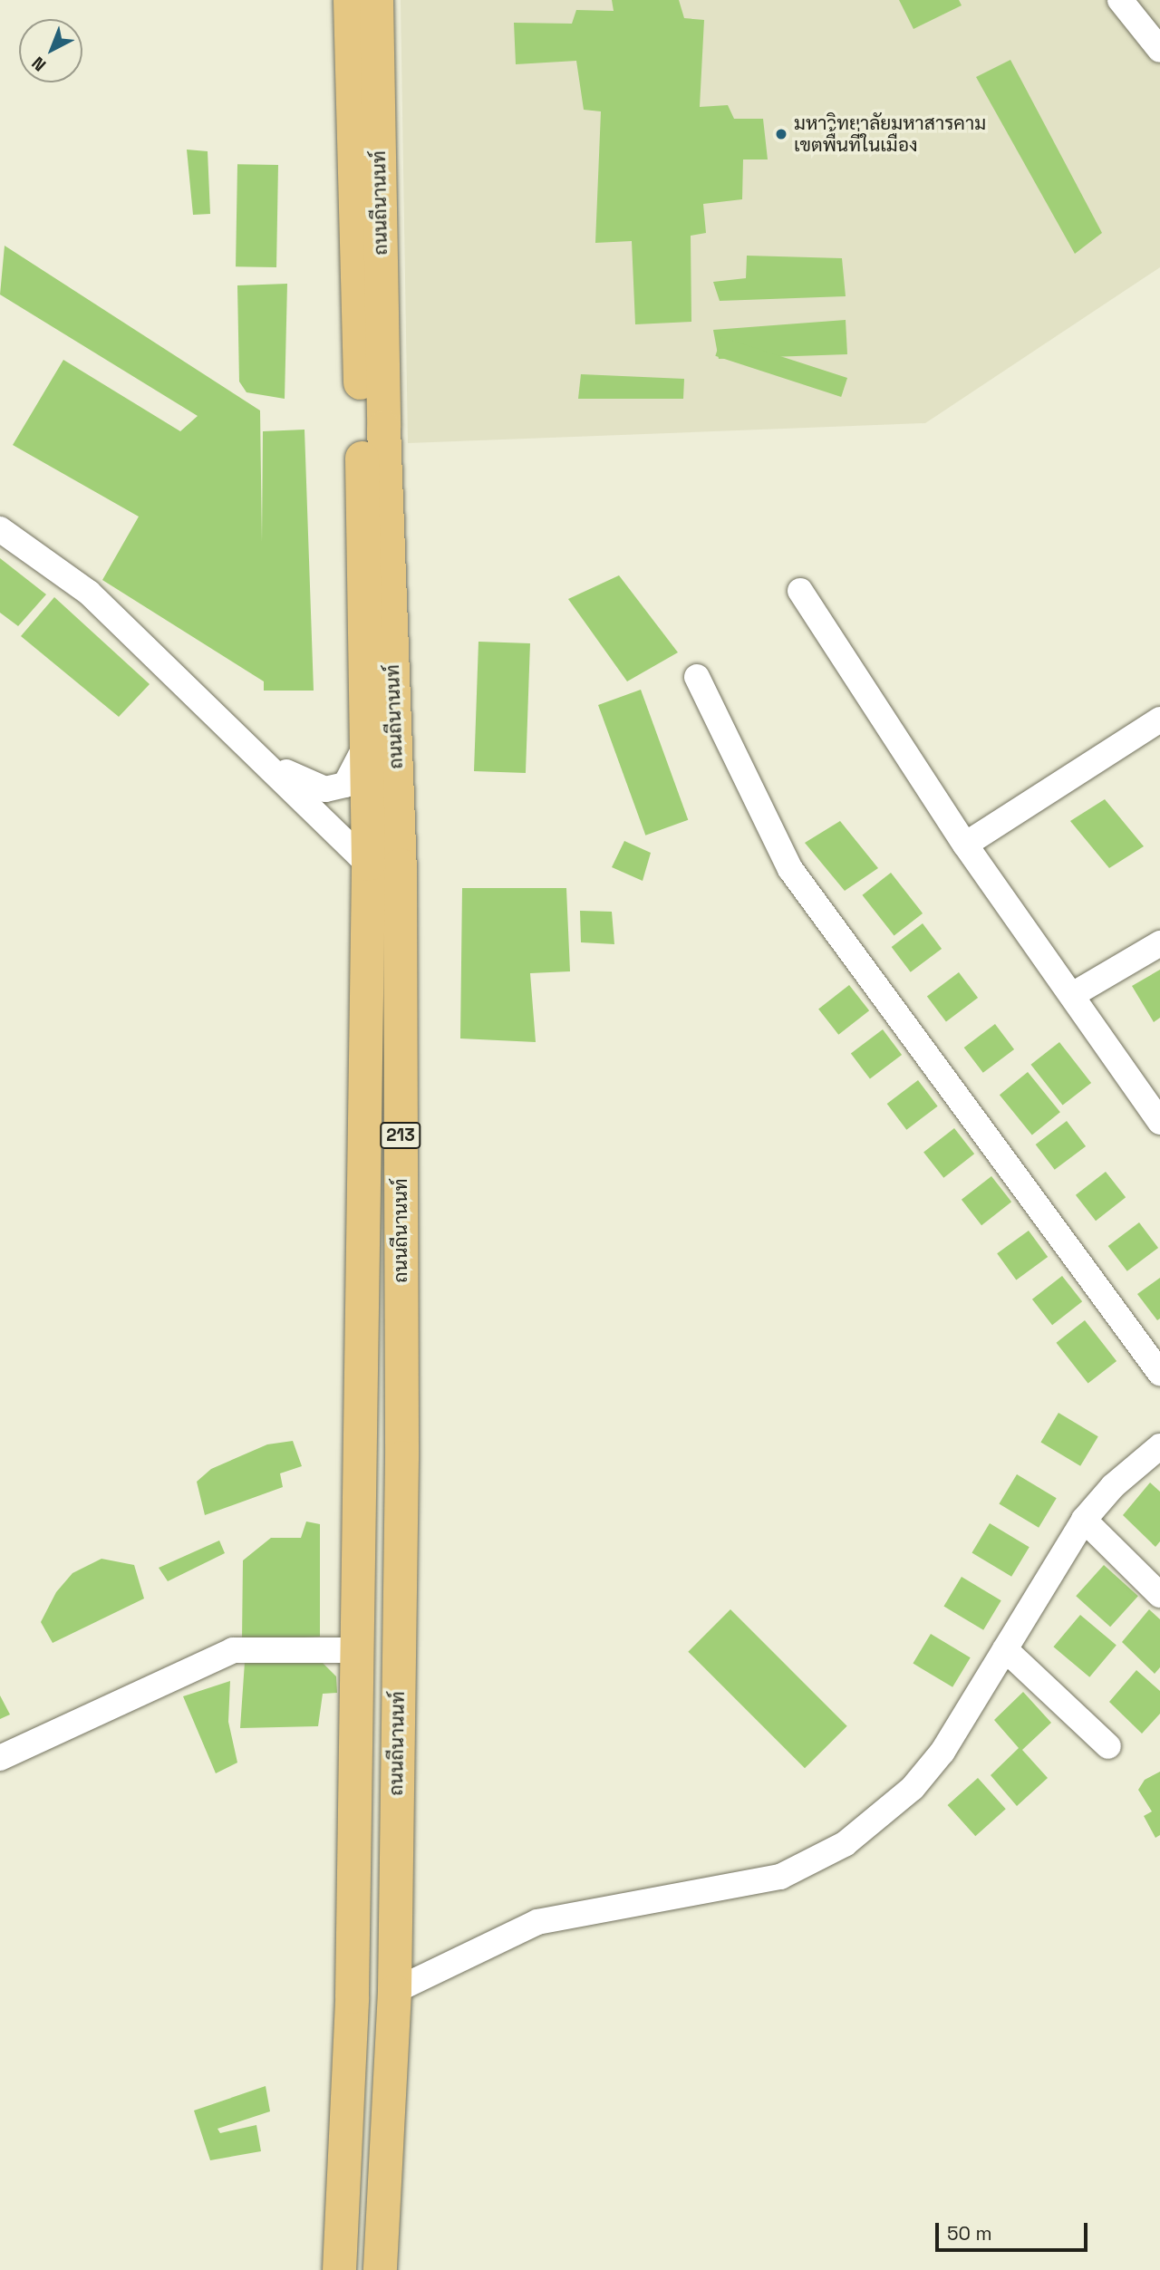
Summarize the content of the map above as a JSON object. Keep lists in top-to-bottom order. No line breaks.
{"streets":{"main road":["ถนนถีนานนท์","213"]},"places":["มหาวิทยาลัยมหาสารคาม เขตพื้นที่ในเมือง"],"scale_bar":"50 m","north":"bottom left"}
